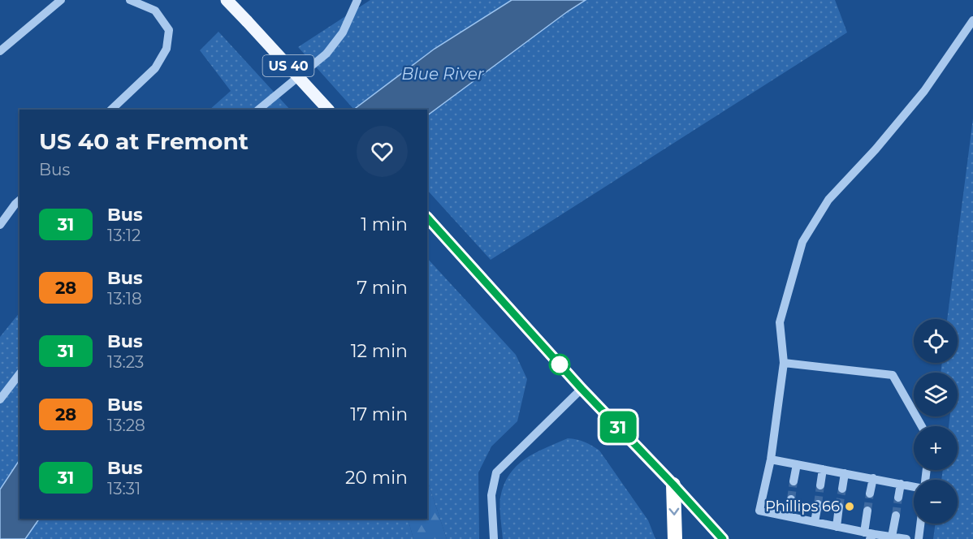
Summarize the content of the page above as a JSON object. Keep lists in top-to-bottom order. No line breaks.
{"streets":{"main road":["US 40"]},"water":["Blue River"],"places":["Phillips 66"],"lines":["bus line 31"],"page":{"on_map":"31","heading":["US 40 at Fremont","Bus"],"list":[{"mark":"31","name":"Bus","note":"13:12","value":"1 min"},{"mark":"28","name":"Bus","note":"13:18","value":"7 min"},{"mark":"31","name":"Bus","note":"13:23","value":"12 min"},{"mark":"28","name":"Bus","note":"13:28","value":"17 min"},{"mark":"31","name":"Bus","note":"13:31","value":"20 min"}],"map_buttons":["+","−"]}}
